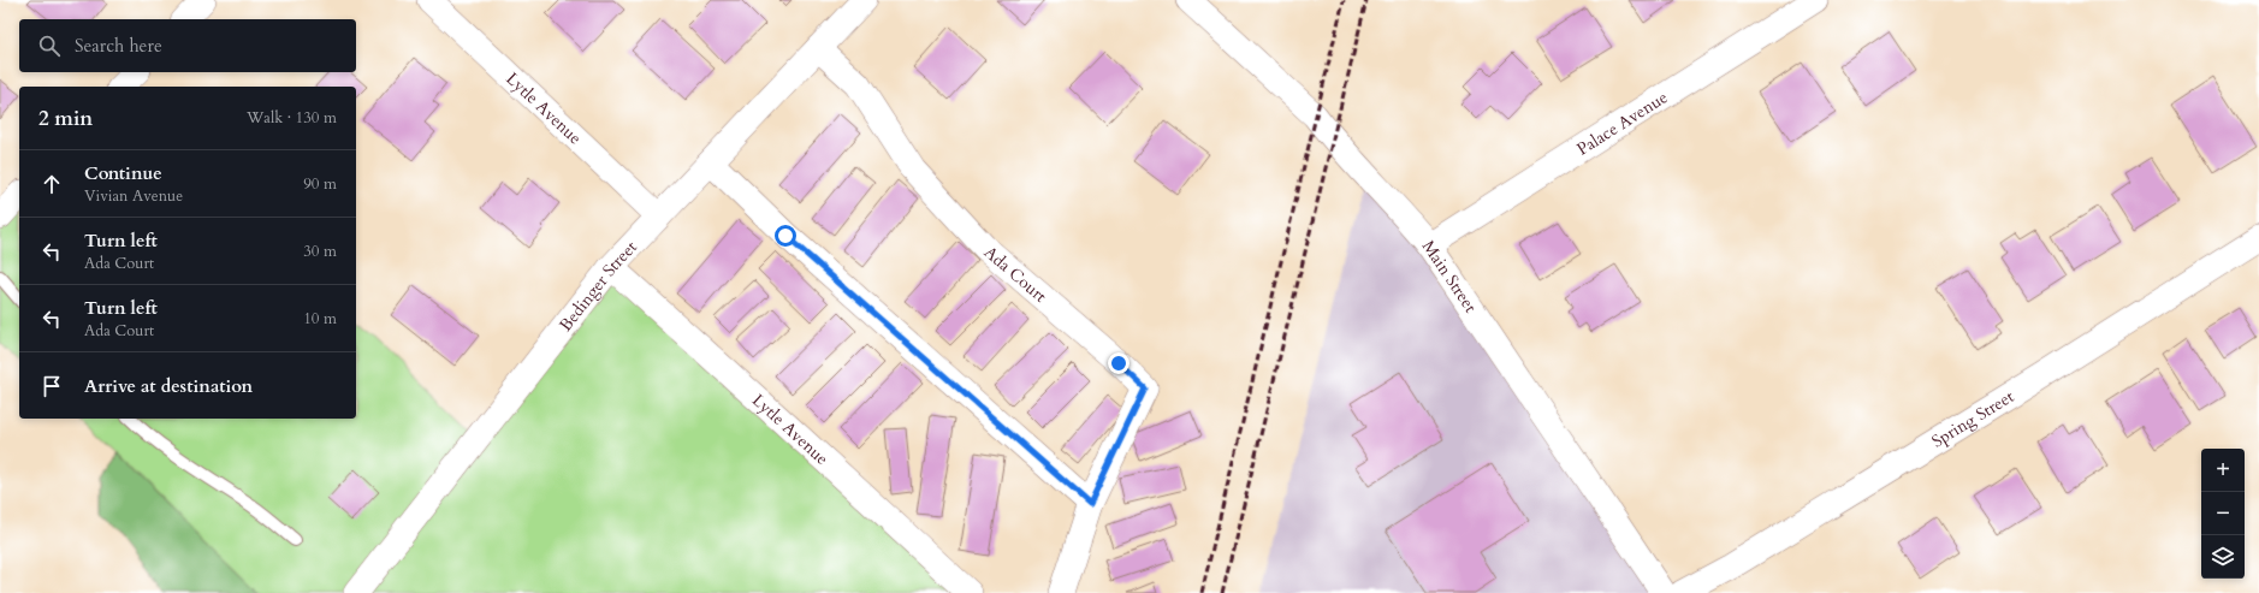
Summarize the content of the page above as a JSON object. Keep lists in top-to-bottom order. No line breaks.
{"streets":{"street":["Lytle Avenue","Palace Avenue","Ada Court","Main Street","Bedinger Street","Spring Street"]},"crossings":[["Lytle Avenue","Bedinger Street"],["Palace Avenue","Main Street"],["Ada Court","Bedinger Street"]],"page":{"search":"Search here","heading":["2 min","Walk · 130 m"],"list":[["Continue","Vivian Avenue","90 m"],["Turn left","Ada Court","30 m"],["Turn left","Ada Court","10 m"],"Arrive at destination"],"map_buttons":["+","−"]}}
